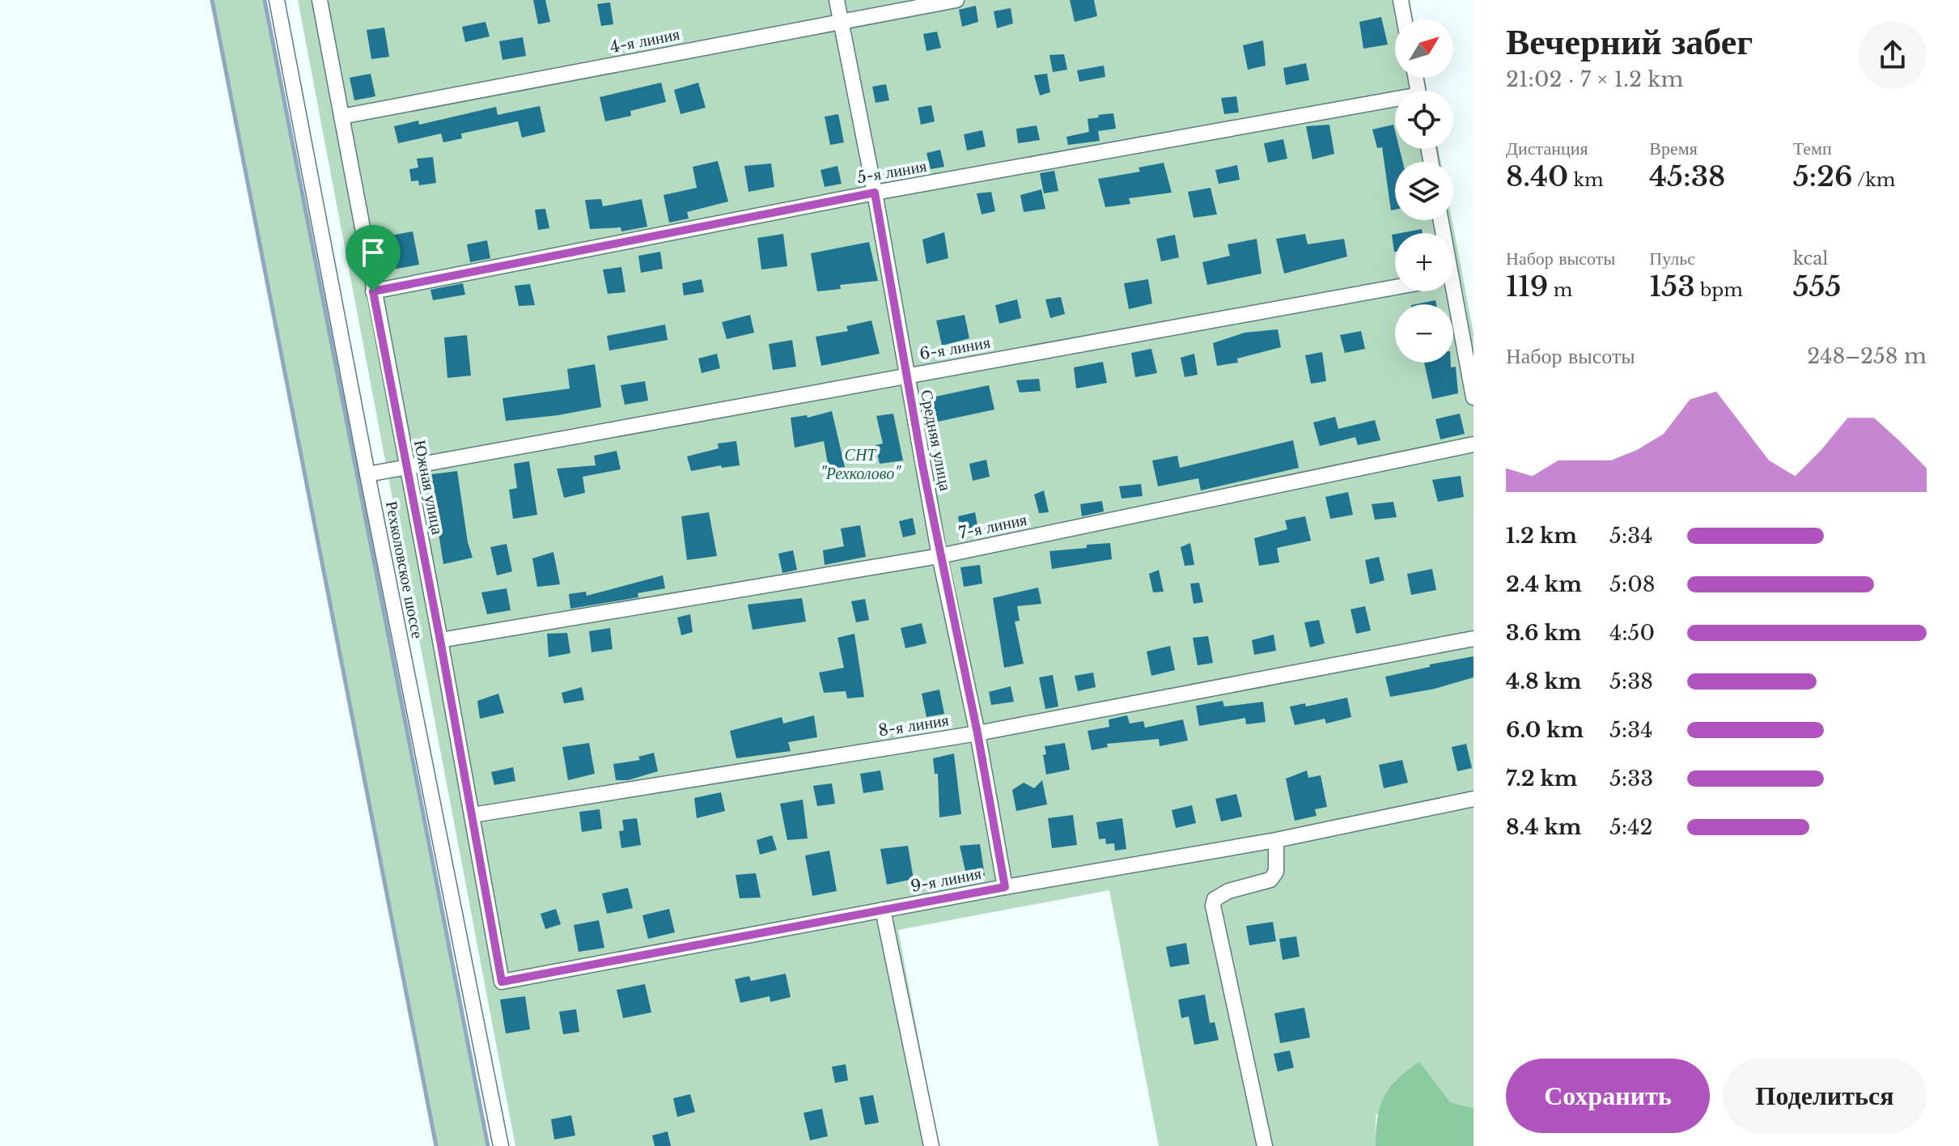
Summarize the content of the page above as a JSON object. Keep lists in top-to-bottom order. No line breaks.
{"streets":{"street":["4-я линия","5-я линия","6-я линия","Средняя улица","Южная улица","7-я линия","Рехколовское шоссе","8-я линия","9-я линия"]},"crossings":[["4-я линия","Средняя улица"],["4-я линия","Южная улица"],["5-я линия","Средняя улица"],["5-я линия","Южная улица"],["6-я линия","Средняя улица"],["6-я линия","Южная улица"],["6-я линия","Рехколовское шоссе"],["Средняя улица","7-я линия"],["Средняя улица","8-я линия"],["Средняя улица","9-я линия"],["Южная улица","7-я линия"],["Южная улица","8-я линия"],["Южная улица","9-я линия"]],"parks":["СНТ \"Рехколово\""],"north":"top right","page":{"heading":["Вечерний забег","21:02 · 7 × 1.2 km"],"map_buttons":["+","−"],"stats":[["Дистанция","8.40 km"],["Время","45:38"],["Темп","5:26 /km"],["Набор высоты","119 m"],["Пульс","153 bpm"],["kcal","555"]],"chart":["Набор высоты","248–258 m"],"list":[{"name":"1.2 km","note":"5:34"},{"name":"2.4 km","note":"5:08"},{"name":"3.6 km","note":"4:50"},{"name":"4.8 km","note":"5:38"},{"name":"6.0 km","note":"5:34"},{"name":"7.2 km","note":"5:33"},{"name":"8.4 km","note":"5:42"}],"buttons":["Сохранить","Поделиться"]}}
